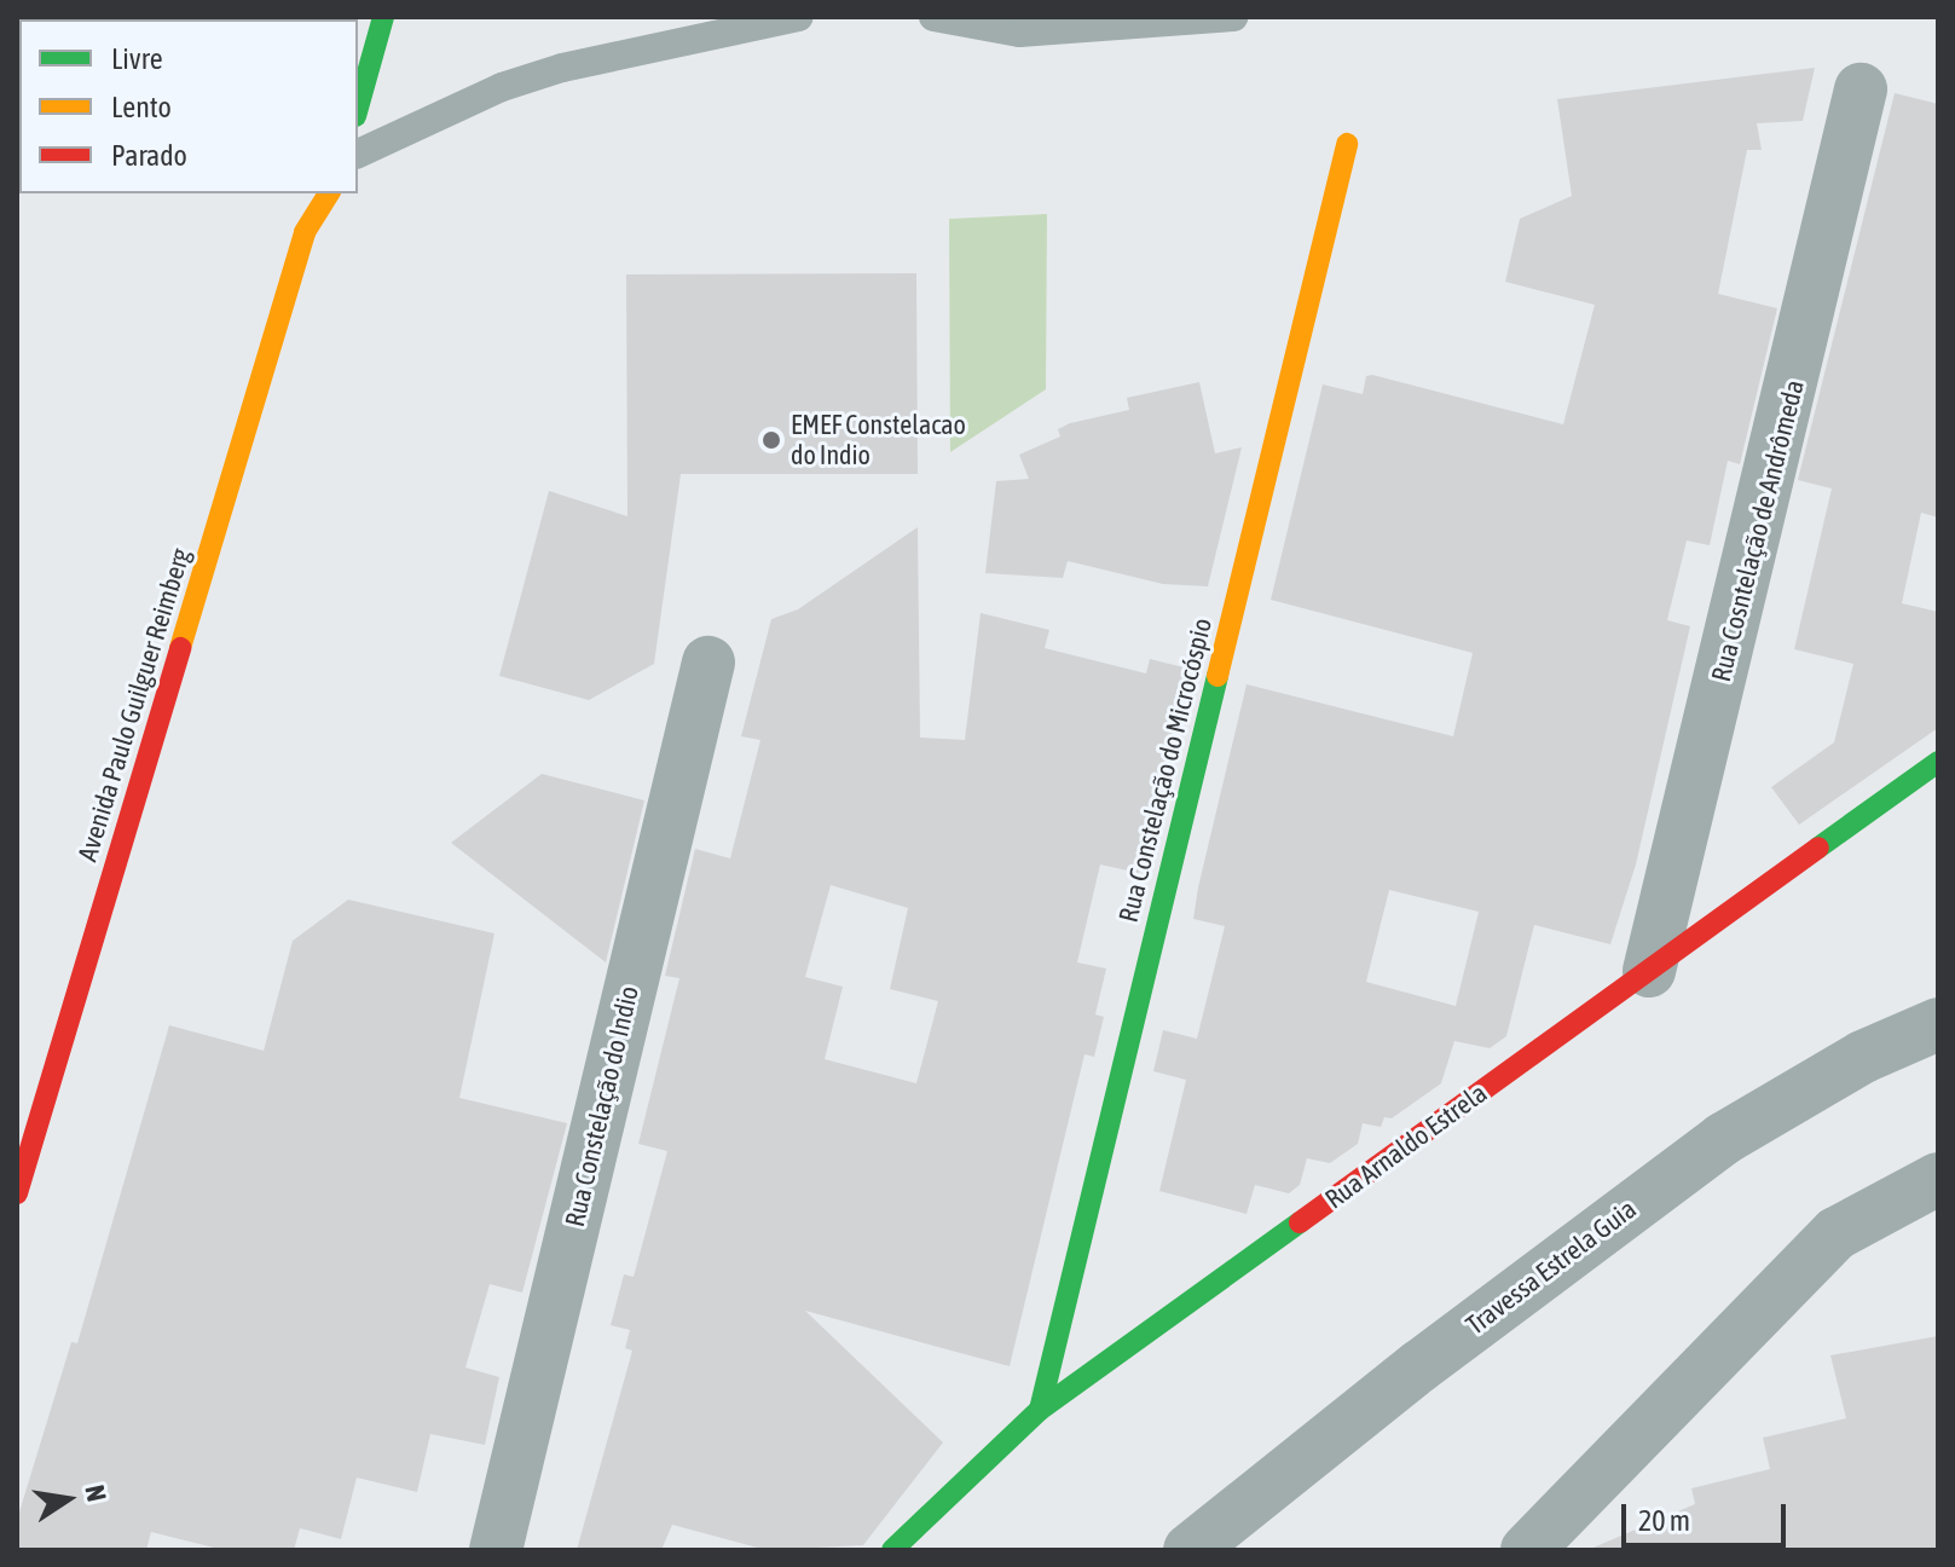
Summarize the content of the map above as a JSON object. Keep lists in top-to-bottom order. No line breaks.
{"streets":{"street":["Rua Cosntelação de Andrômeda","Avenida Paulo Guilguer Reimberg","Rua Constelação do Microcóspio","Rua Constelação do Indio","Rua Arnaldo Estrela","Travessa Estrela Guia"]},"crossings":[["Rua Cosntelação de Andrômeda","Rua Arnaldo Estrela"],["Rua Constelação do Microcóspio","Rua Arnaldo Estrela"]],"places":["EMEF Constelacao do Indio"],"legend":["Livre","Lento","Parado"],"scale_bar":"20 m","north":"right"}
